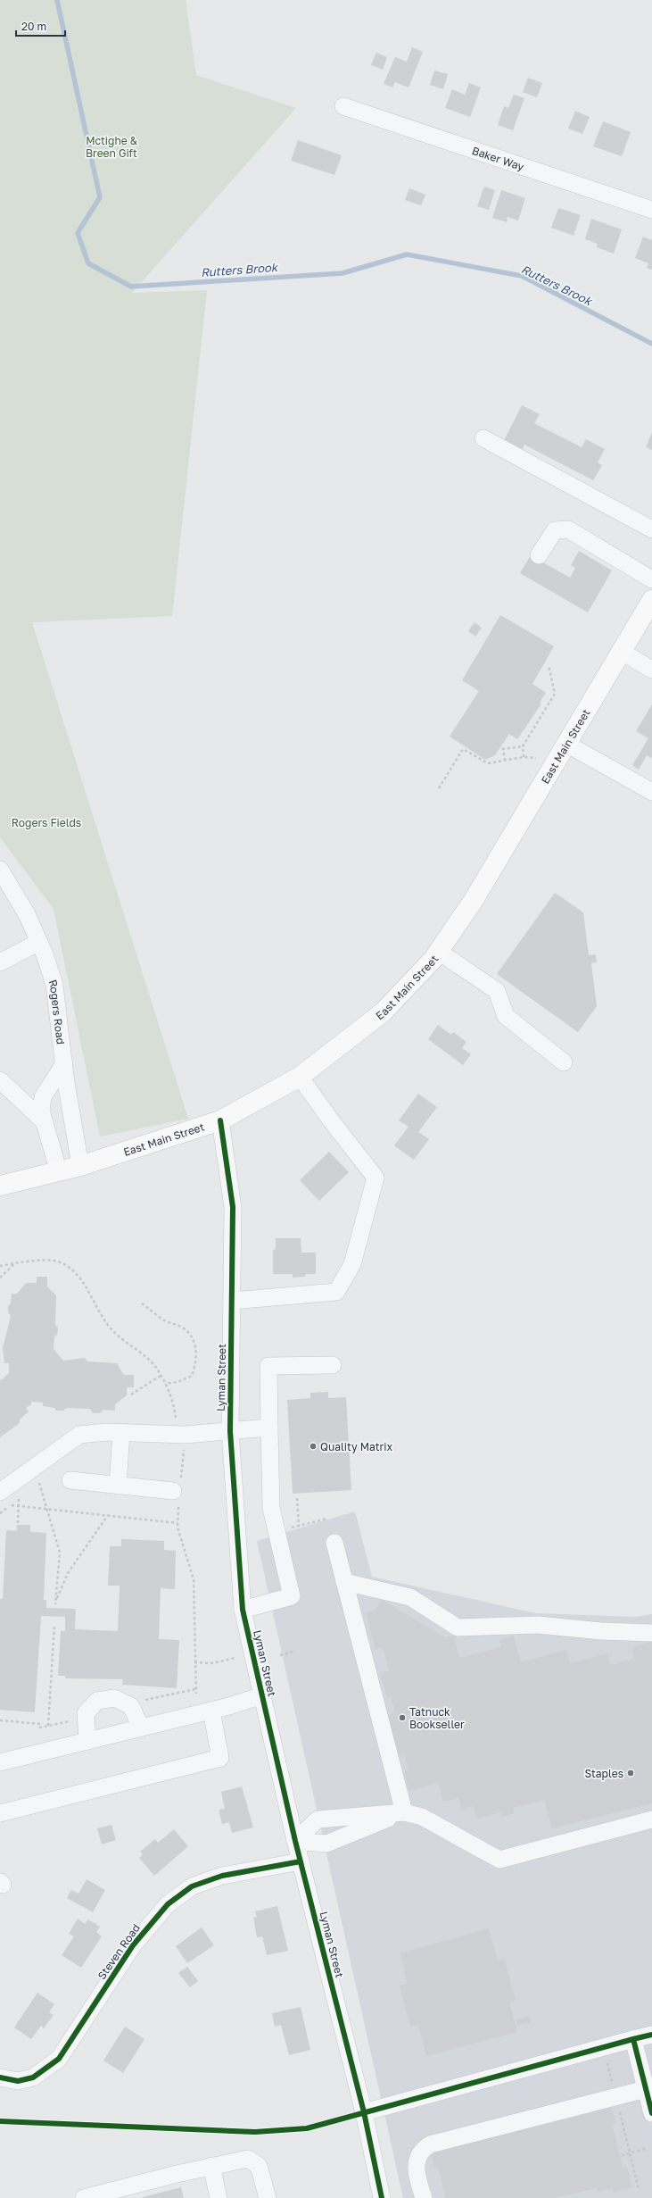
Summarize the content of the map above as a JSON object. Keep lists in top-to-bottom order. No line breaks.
{"streets":{"main road":["East Main Street"],"street":["Baker Way","Rogers Road","Lyman Street","Steven Road"]},"crossings":[["East Main Street","Rogers Road"],["East Main Street","Lyman Street"],["Lyman Street","Steven Road"]],"water":["Rutters Brook"],"parks":["Mctighe & Breen Gift","Rogers Fields"],"places":["Quality Matrix","Tatnuck Bookseller","Staples"],"scale_bar":"20 m"}
